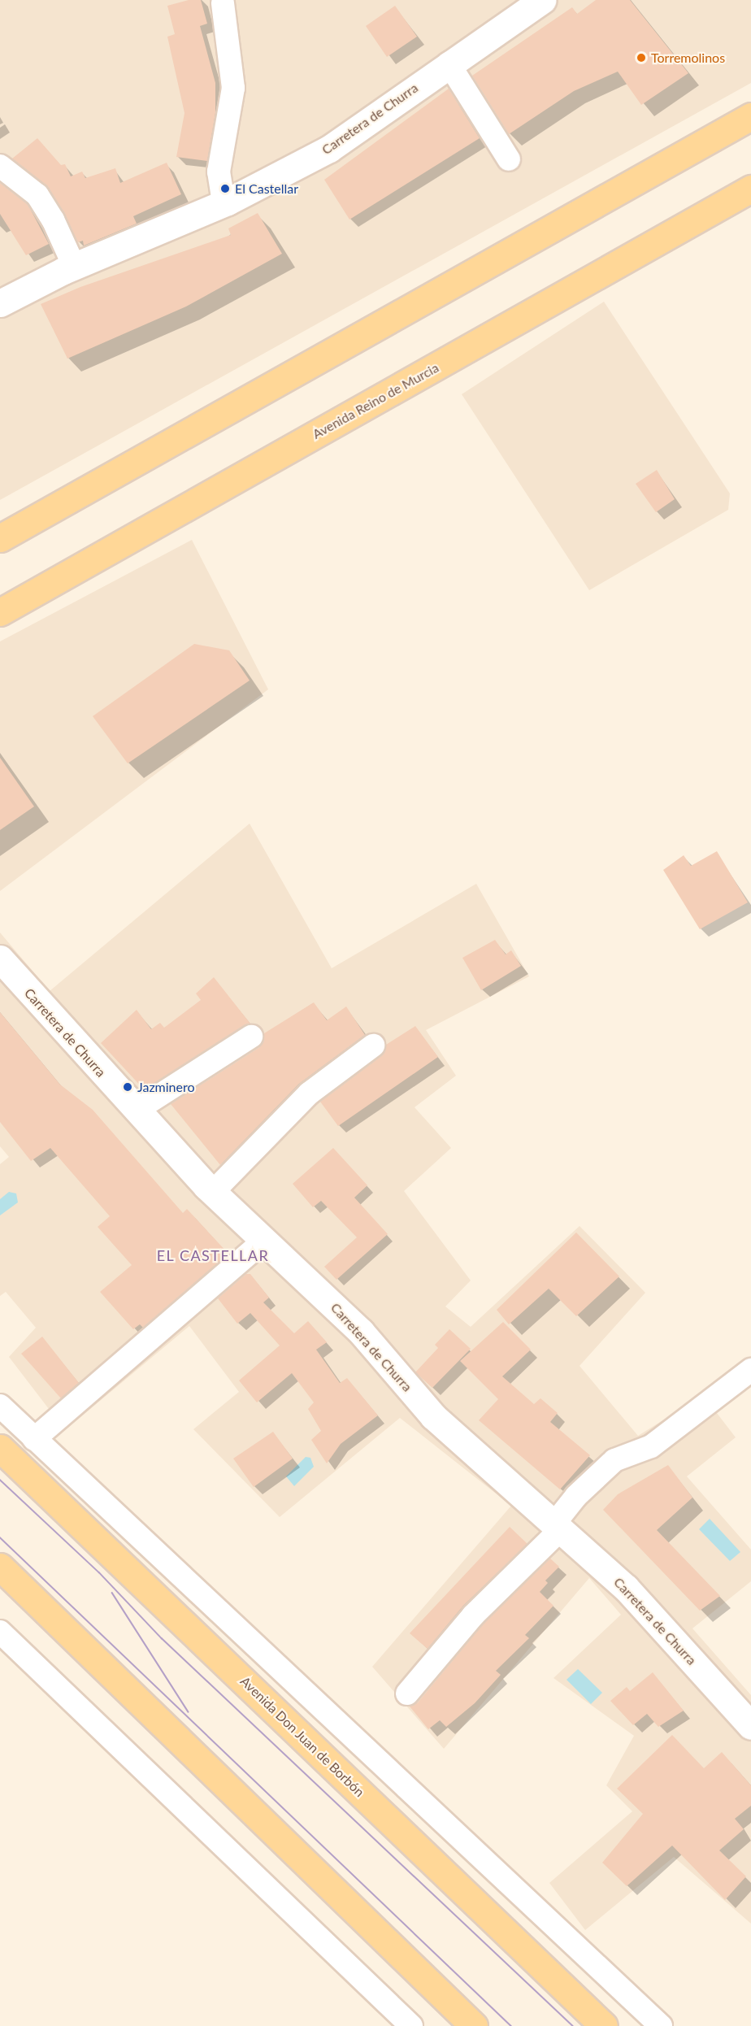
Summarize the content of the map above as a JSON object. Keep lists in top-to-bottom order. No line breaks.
{"streets":{"main road":["Avenida Reino de Murcia","Avenida Don Juan de Borbón"],"street":["Carretera de Churra"]},"districts":["EL CASTELLAR"],"places":["Torremolinos","El Castellar","Jazminero"]}
